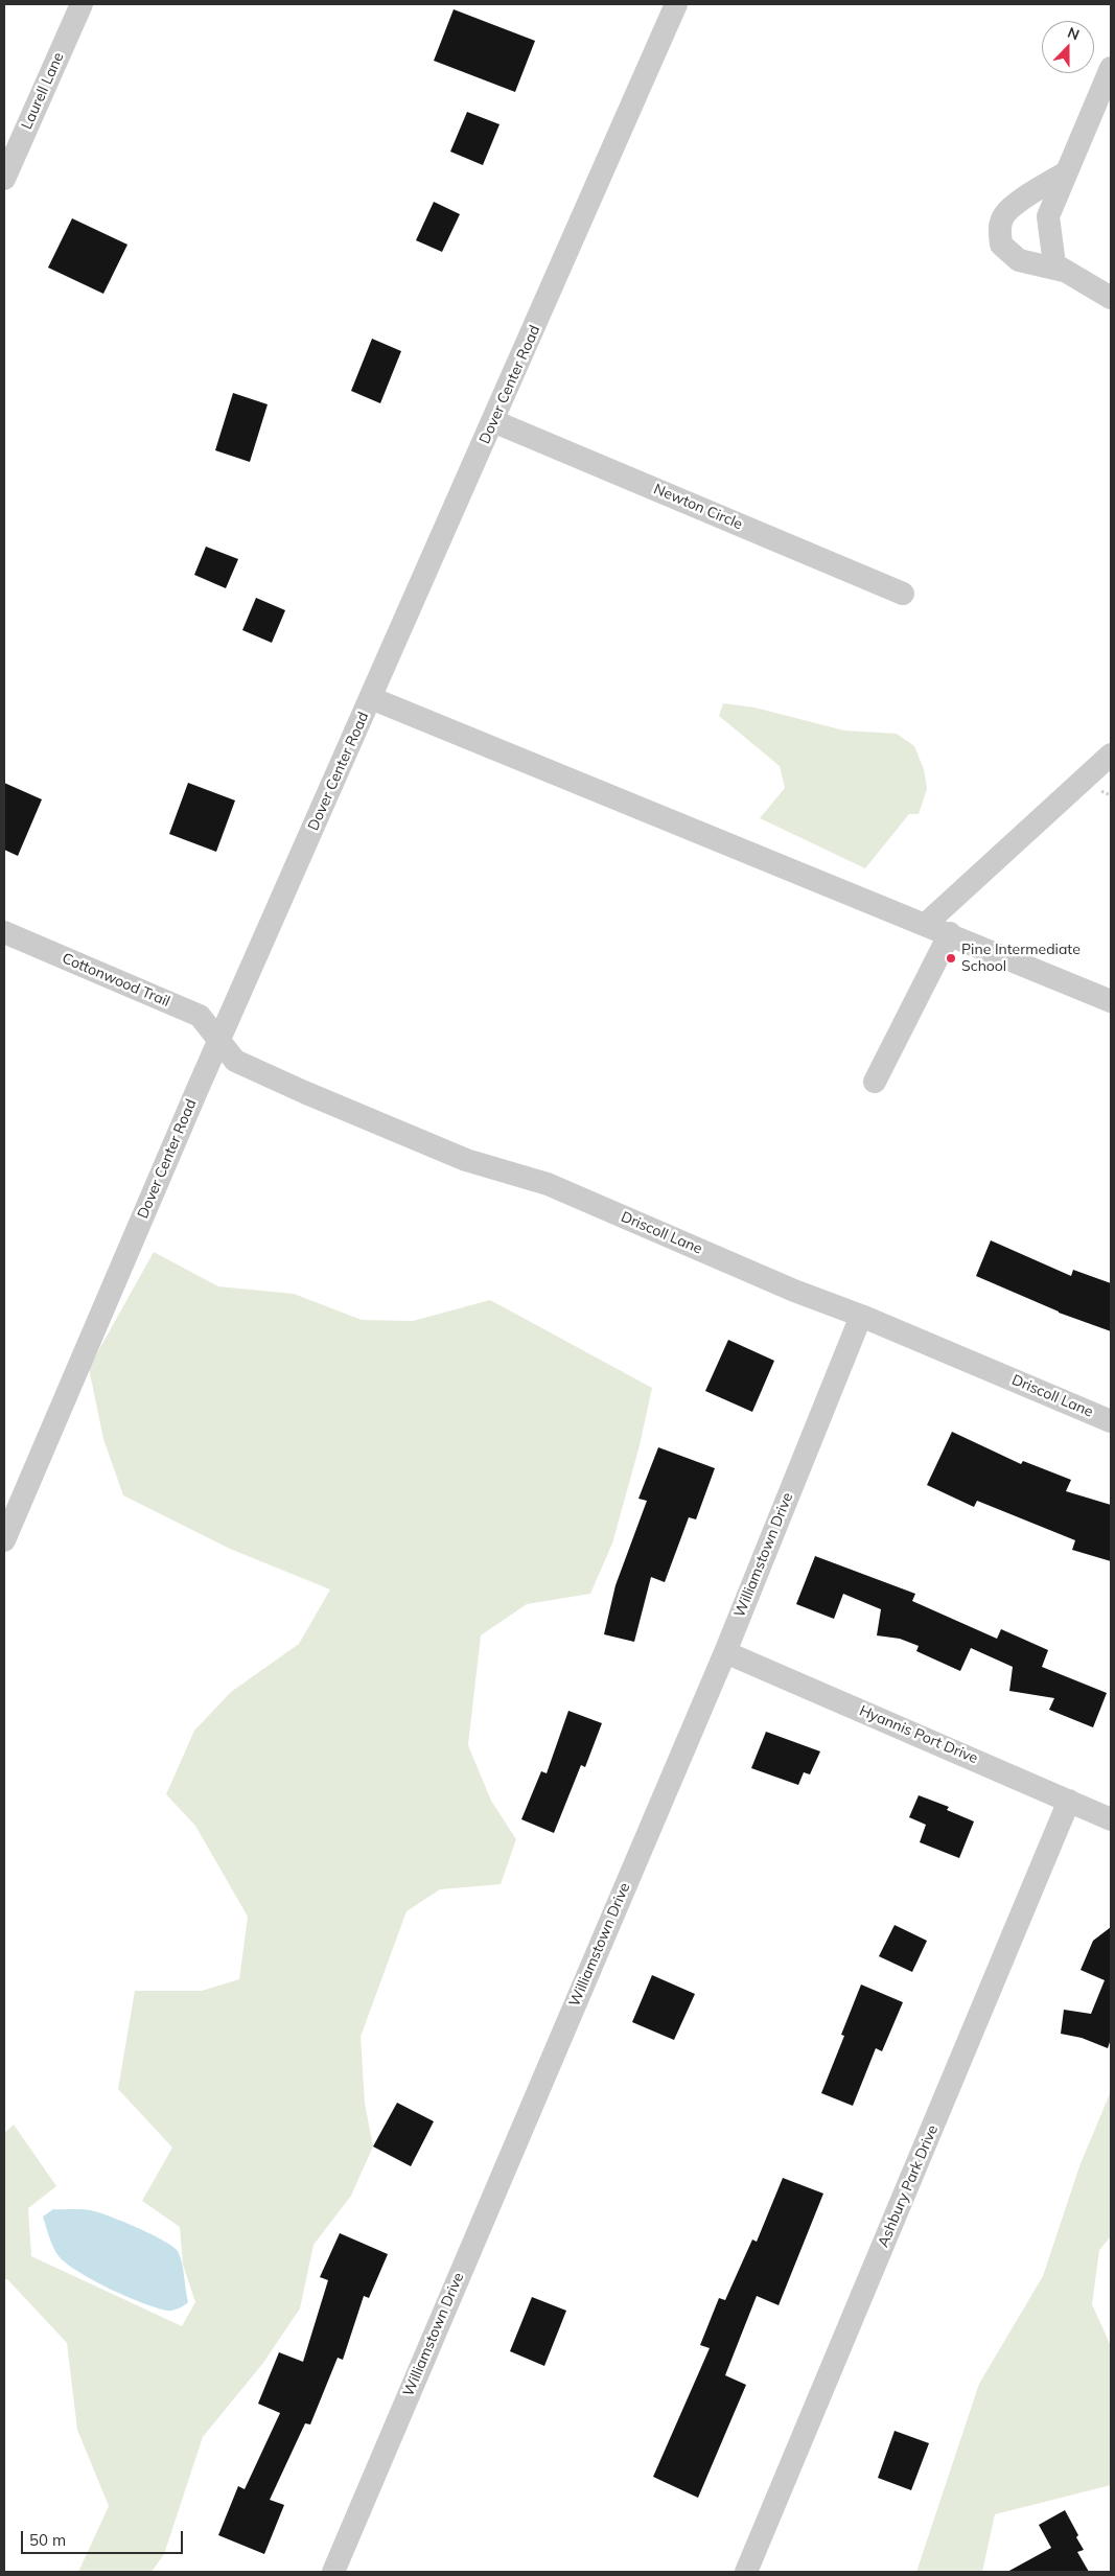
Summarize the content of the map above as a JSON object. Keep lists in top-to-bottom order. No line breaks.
{"streets":{"street":["Laurell Lane","Dover Center Road","Newton Circle","Cottonwood Trail","Driscoll Lane","Williamstown Drive","Hyannis Port Drive","Ashbury Park Drive"]},"crossings":[["Dover Center Road","Newton Circle"],["Dover Center Road","Cottonwood Trail"],["Dover Center Road","Driscoll Lane"],["Cottonwood Trail","Driscoll Lane"],["Driscoll Lane","Williamstown Drive"],["Williamstown Drive","Hyannis Port Drive"],["Hyannis Port Drive","Ashbury Park Drive"]],"places":["Pine Intermediate School"],"scale_bar":"50 m","north":"top"}
